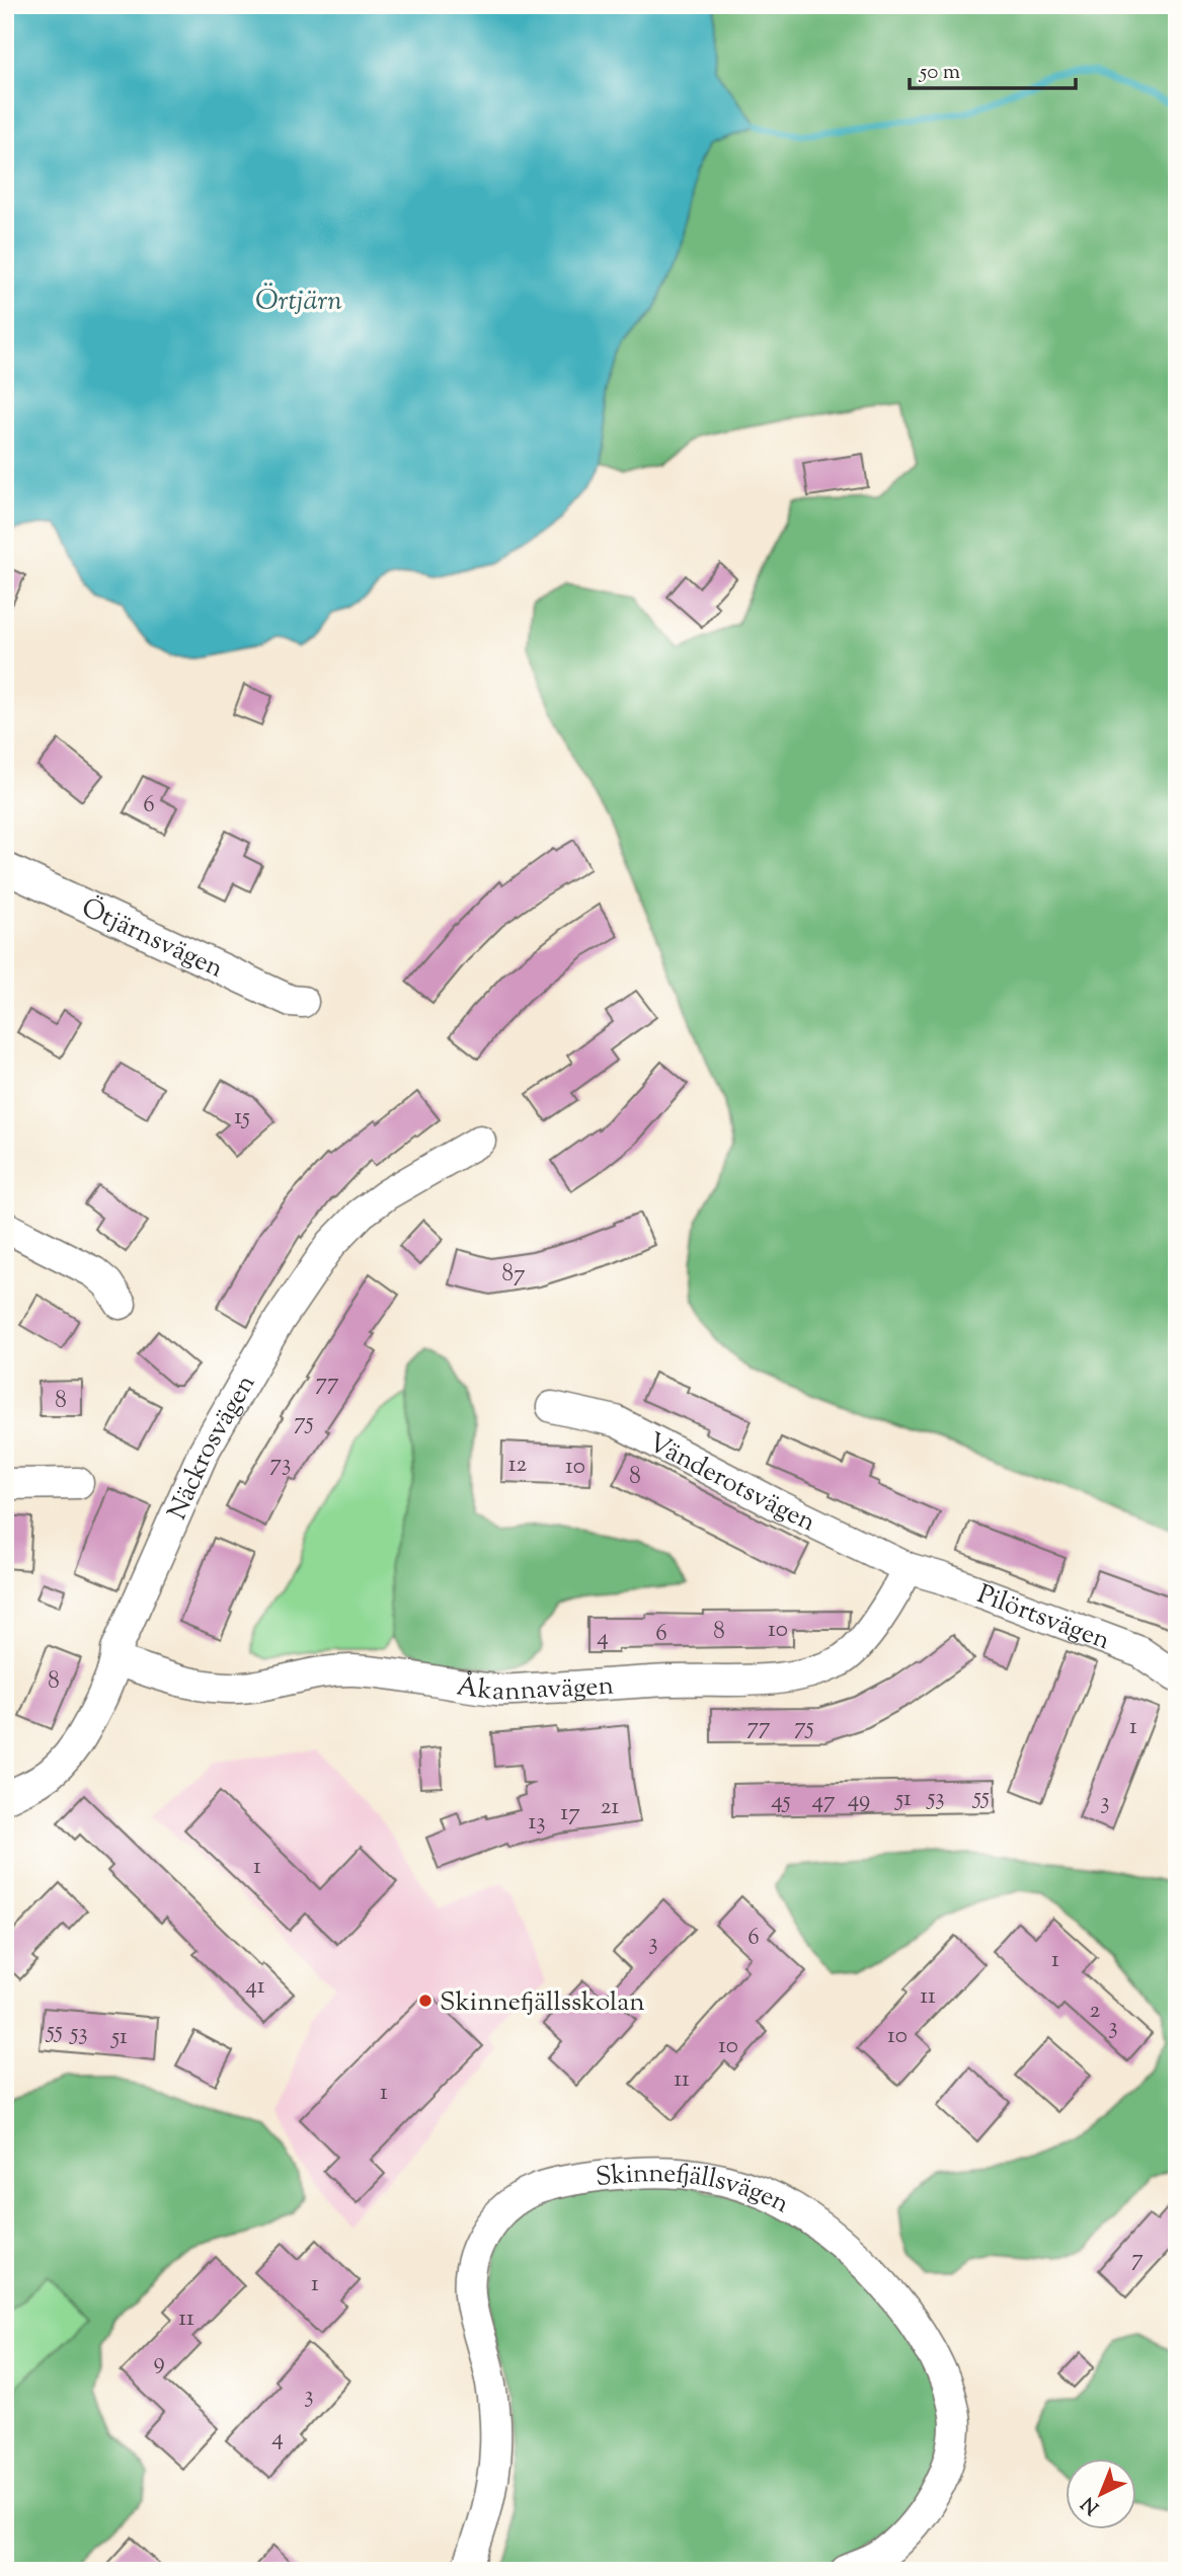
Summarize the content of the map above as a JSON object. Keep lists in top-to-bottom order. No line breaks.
{"streets":{"street":["Ötjärnsvägen","Näckrosvägen","Vänderotsvägen","Pilörtsvägen","Åkannavägen","Skinnefjällsvägen"]},"crossings":[["Näckrosvägen","Åkannavägen"],["Vänderotsvägen","Pilörtsvägen"],["Vänderotsvägen","Åkannavägen"],["Pilörtsvägen","Åkannavägen"]],"water":["Örtjärn"],"places":["Skinnefjällsskolan"],"house_numbers":["6","15","87","77","8","75","73","12","10","8","10","8","6","4","8","77","75","1","55","53","51","49","45","47","3","21","17","13","1","6","3","1","41","11","2","3","55","53","10","51","10","11","1","7","1","11","9","3","4"],"scale_bar":"50 m","north":"bottom left"}
